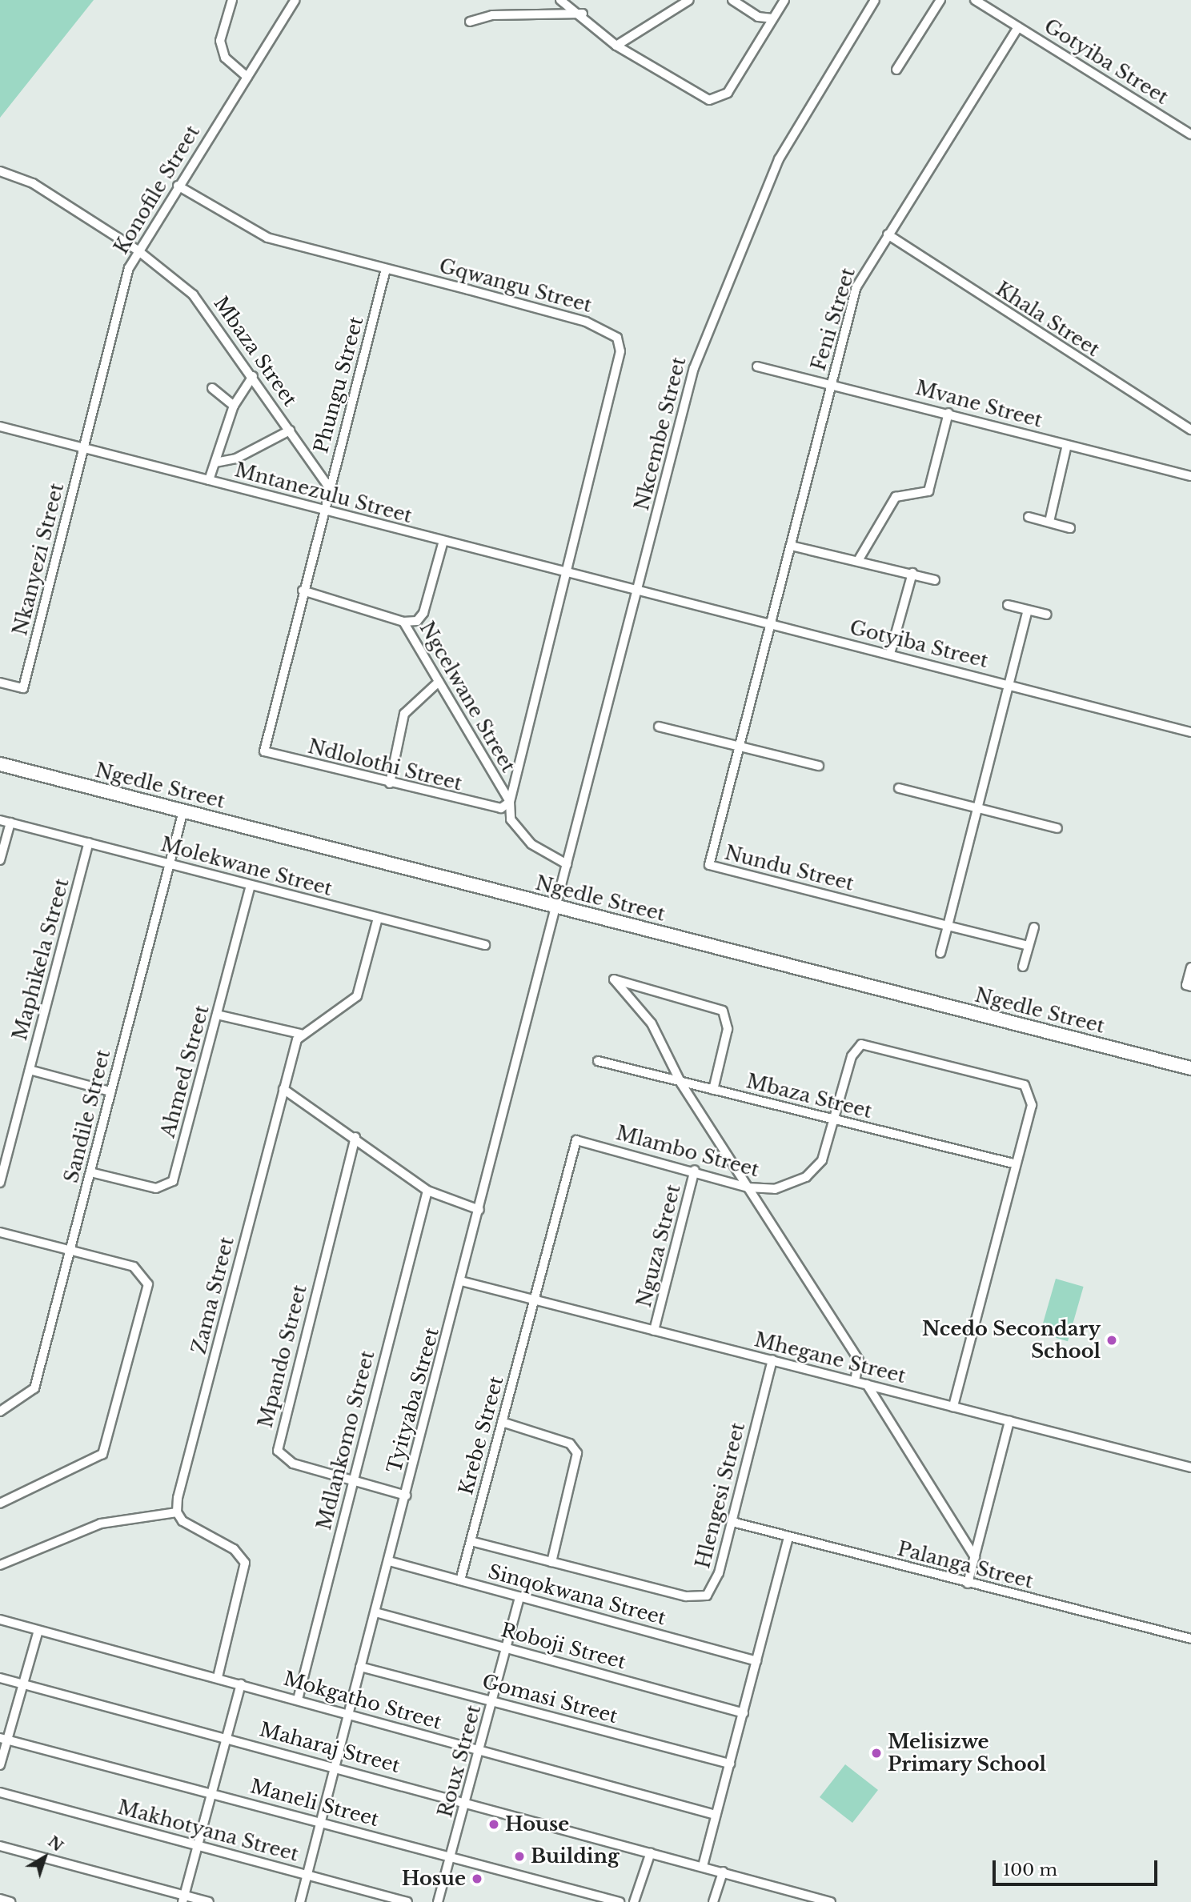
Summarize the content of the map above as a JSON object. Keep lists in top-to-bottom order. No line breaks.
{"streets":{"street":["Gotyiba Street","Konofile Street","Gqwangu Street","Feni Street","Khala Street","Mbaza Street","Phungu Street","Mvane Street","Nkcembe Street","Mntanezulu Street","Nkanyezi Street","Ngcelwane Street","Ndlolothi Street","Ngedle Street","Molekwane Street","Nundu Street","Maphikela Street","Ahmed Street","Sandile Street","Mlambo Street","Nguza Street","Zama Street","Mpando Street","Mhegane Street","Tyityaba Street","Krebe Street","Mdlankomo Street","Hlengesi Street","Palanga Street","Sinqokwana Street","Roboji Street","Gomasi Street","Mokgatho Street","Maharaj Street","Roux Street","Maneli Street","Makhotyana Street"]},"crossings":[["Gotyiba Street","Feni Street"],["Gotyiba Street","Nkcembe Street"],["Gotyiba Street","Mntanezulu Street"],["Gotyiba Street","Nundu Street"],["Konofile Street","Gqwangu Street"],["Konofile Street","Mbaza Street"],["Konofile Street","Mntanezulu Street"],["Konofile Street","Nkanyezi Street"],["Gqwangu Street","Phungu Street"],["Gqwangu Street","Mntanezulu Street"],["Feni Street","Khala Street"],["Feni Street","Mvane Street"],["Feni Street","Nundu Street"],["Mbaza Street","Phungu Street"],["Mbaza Street","Mlambo Street"],["Phungu Street","Mntanezulu Street"],["Phungu Street","Ndlolothi Street"],["Nkcembe Street","Mntanezulu Street"],["Nkcembe Street","Ngcelwane Street"],["Nkcembe Street","Ngedle Street"],["Nkcembe Street","Tyityaba Street"],["Mntanezulu Street","Nkanyezi Street"],["Mntanezulu Street","Ndlolothi Street"],["Ngcelwane Street","Ndlolothi Street"],["Ngedle Street","Sandile Street"],["Ngedle Street","Tyityaba Street"],["Molekwane Street","Maphikela Street"],["Molekwane Street","Ahmed Street"],["Molekwane Street","Sandile Street"],["Ahmed Street","Sandile Street"],["Mlambo Street","Nguza Street"],["Mlambo Street","Mhegane Street"],["Mlambo Street","Krebe Street"],["Nguza Street","Mhegane Street"],["Mpando Street","Tyityaba Street"],["Mpando Street","Mdlankomo Street"],["Mhegane Street","Tyityaba Street"],["Mhegane Street","Krebe Street"],["Mhegane Street","Hlengesi Street"],["Tyityaba Street","Sinqokwana Street"],["Tyityaba Street","Roboji Street"],["Tyityaba Street","Gomasi Street"],["Tyityaba Street","Mokgatho Street"],["Tyityaba Street","Maharaj Street"],["Tyityaba Street","Maneli Street"],["Tyityaba Street","Makhotyana Street"],["Krebe Street","Hlengesi Street"],["Krebe Street","Sinqokwana Street"],["Mdlankomo Street","Mokgatho Street"],["Hlengesi Street","Palanga Street"],["Sinqokwana Street","Roux Street"],["Roboji Street","Roux Street"],["Gomasi Street","Roux Street"],["Mokgatho Street","Roux Street"],["Maharaj Street","Roux Street"],["Roux Street","Maneli Street"]],"places":["Ncedo Secondary School","Melisizwe Primary School","House","Building","Hosue"],"scale_bar":"100 m","north":"top right"}
